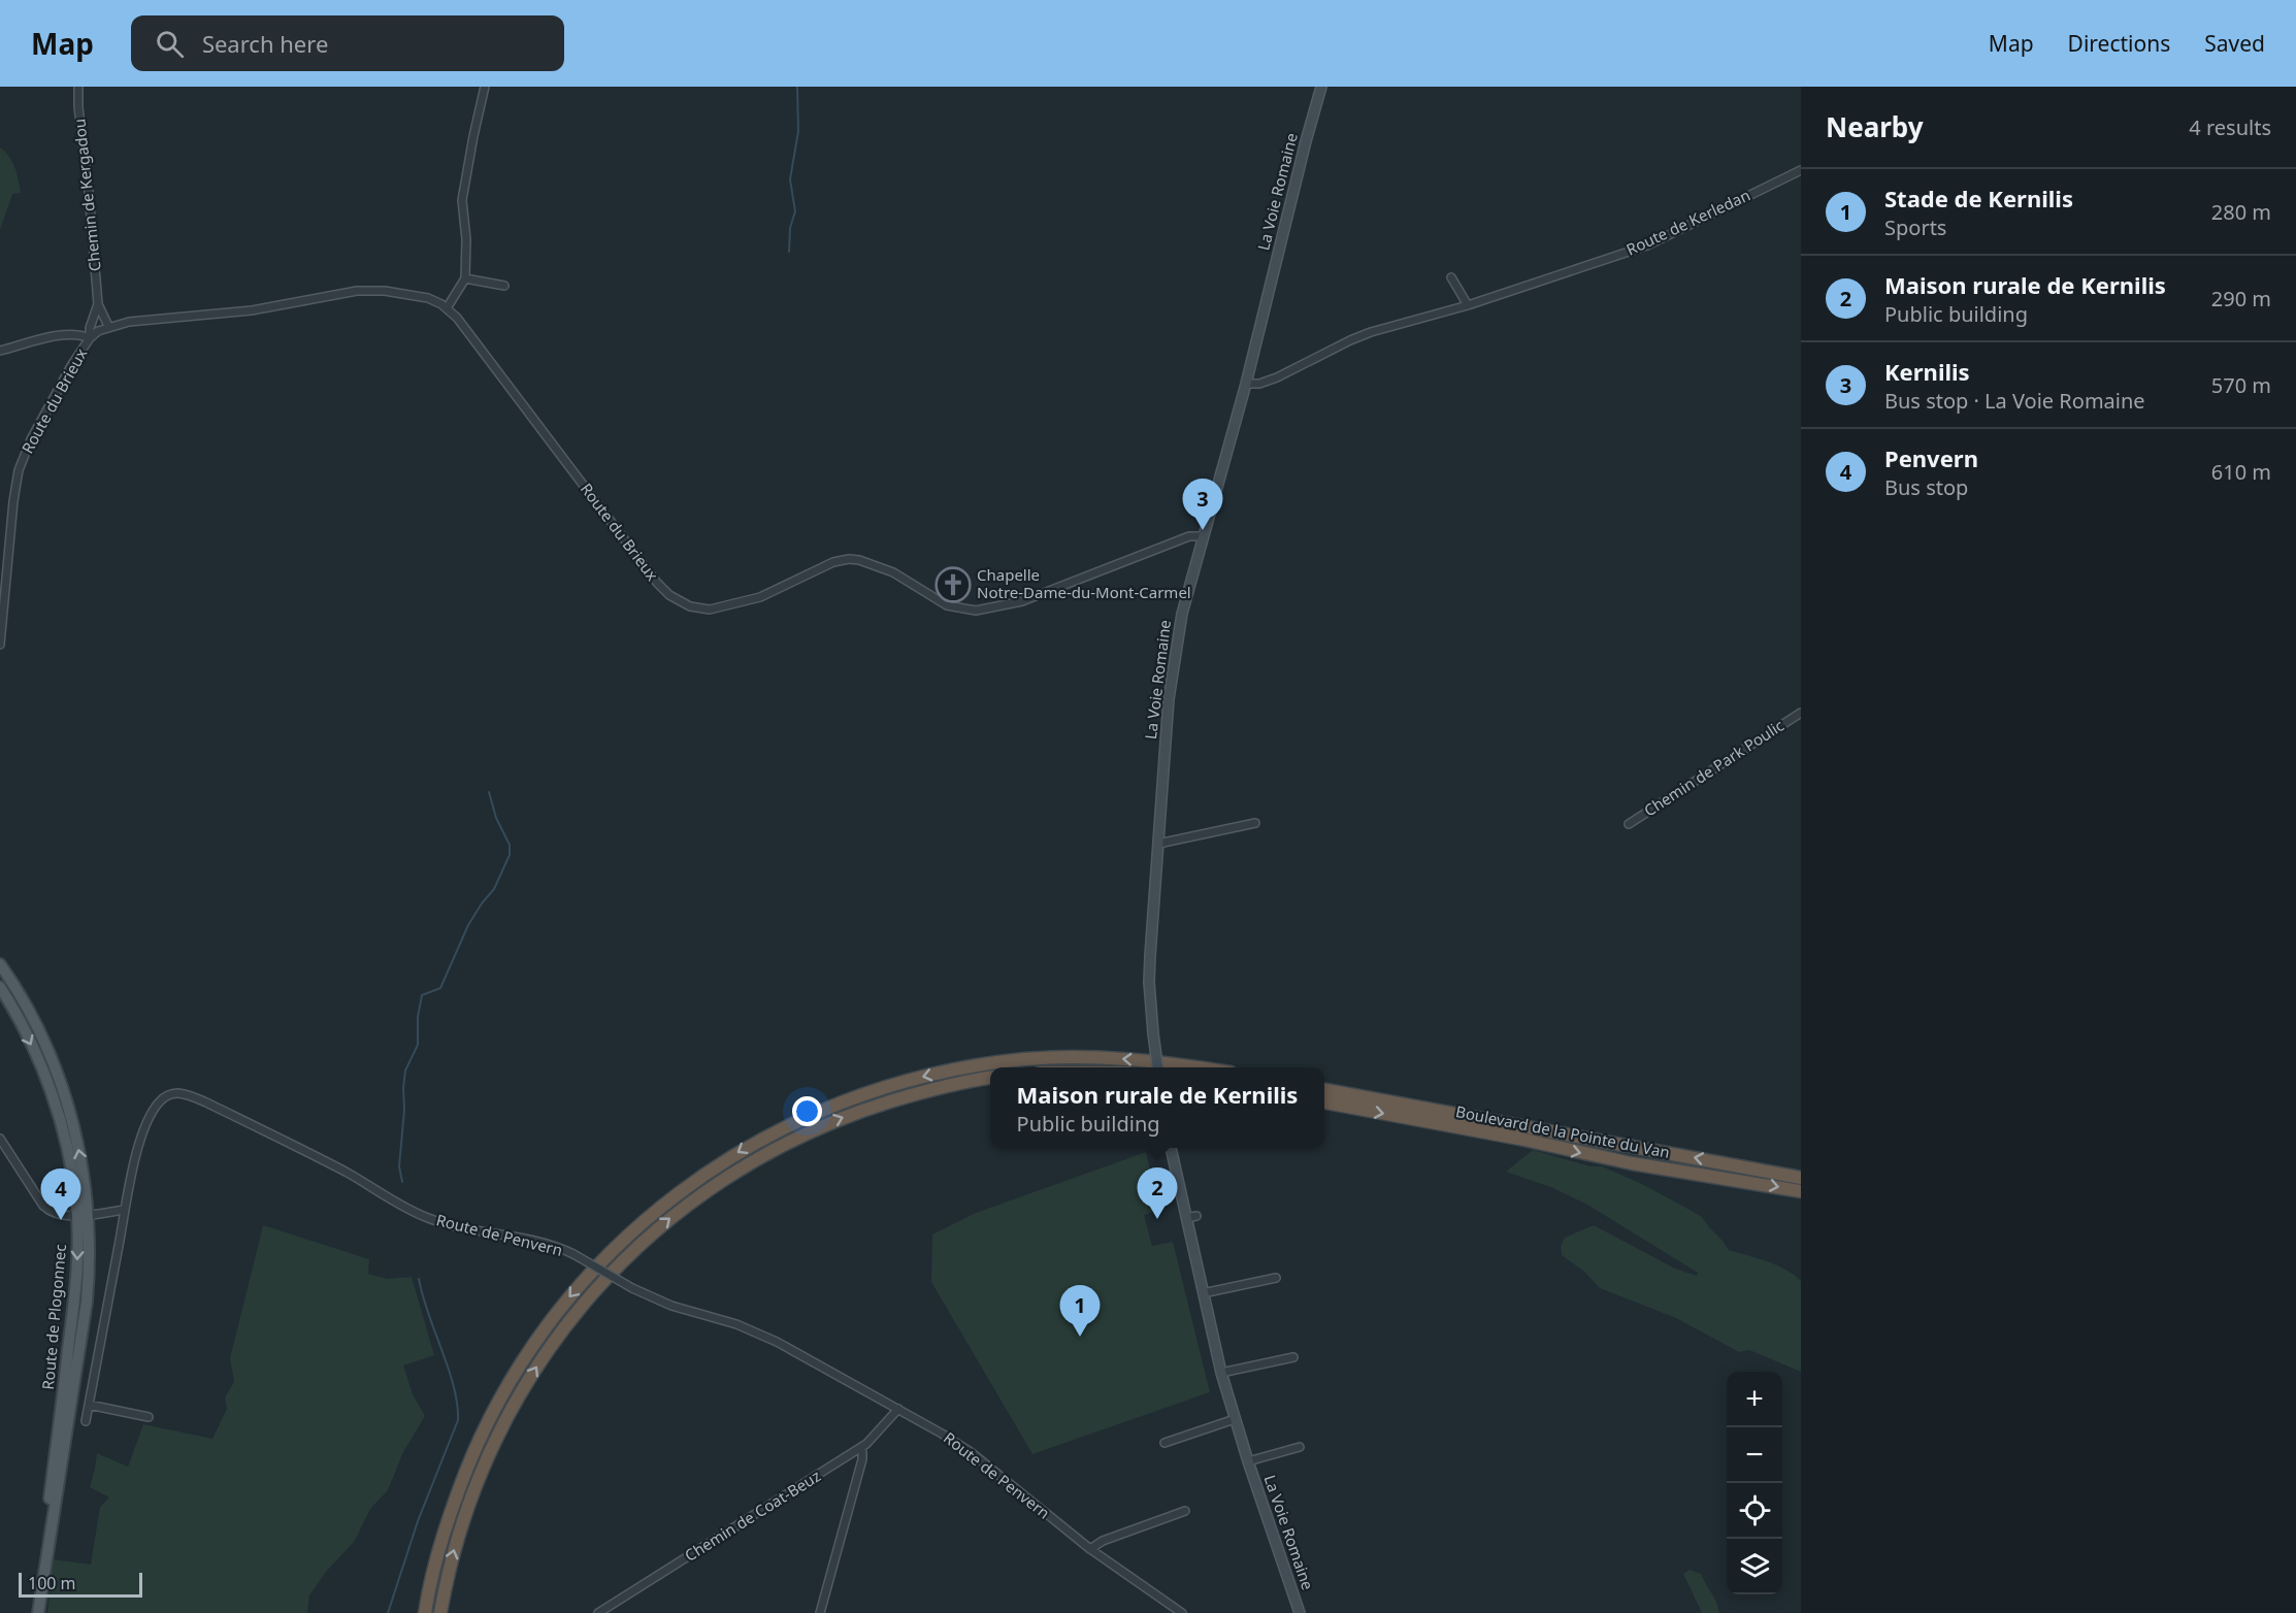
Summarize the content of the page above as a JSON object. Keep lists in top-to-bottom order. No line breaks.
{"streets":{"highway":["Boulevard de la Pointe du Van"],"main road":["Route de Plogonnec"],"street":["La Voie Romaine","Chemin de Kergadou","Route de Kerledan","Route du Brieux","Chemin de Park Poulic","Route de Penvern","Chemin de Coat-Beuz"]},"crossings":[["La Voie Romaine","Route de Kerledan"],["La Voie Romaine","Route du Brieux"],["Chemin de Kergadou","Route du Brieux"],["Route de Penvern","Chemin de Coat-Beuz"]],"places":{"church":["Chapelle Notre-Dame-du-Mont-Carmel"]},"scale_bar":"100 m","page":{"header":"Map","search":"Search here","nav":["Map","Directions","Saved"],"heading":["Nearby","4 results"],"list":[{"mark":"1","name":"Stade de Kernilis","note":"Sports","value":"280 m"},{"mark":"2","name":"Maison rurale de Kernilis","note":"Public building","value":"290 m"},{"mark":"3","name":"Kernilis","note":"Bus stop · La Voie Romaine","value":"570 m"},{"mark":"4","name":"Penvern","note":"Bus stop","value":"610 m"}],"pins":["3","2","4","1"],"popup":["Maison rurale de Kernilis","Public building"],"map_buttons":["+","−"],"scale":"100 m"}}
